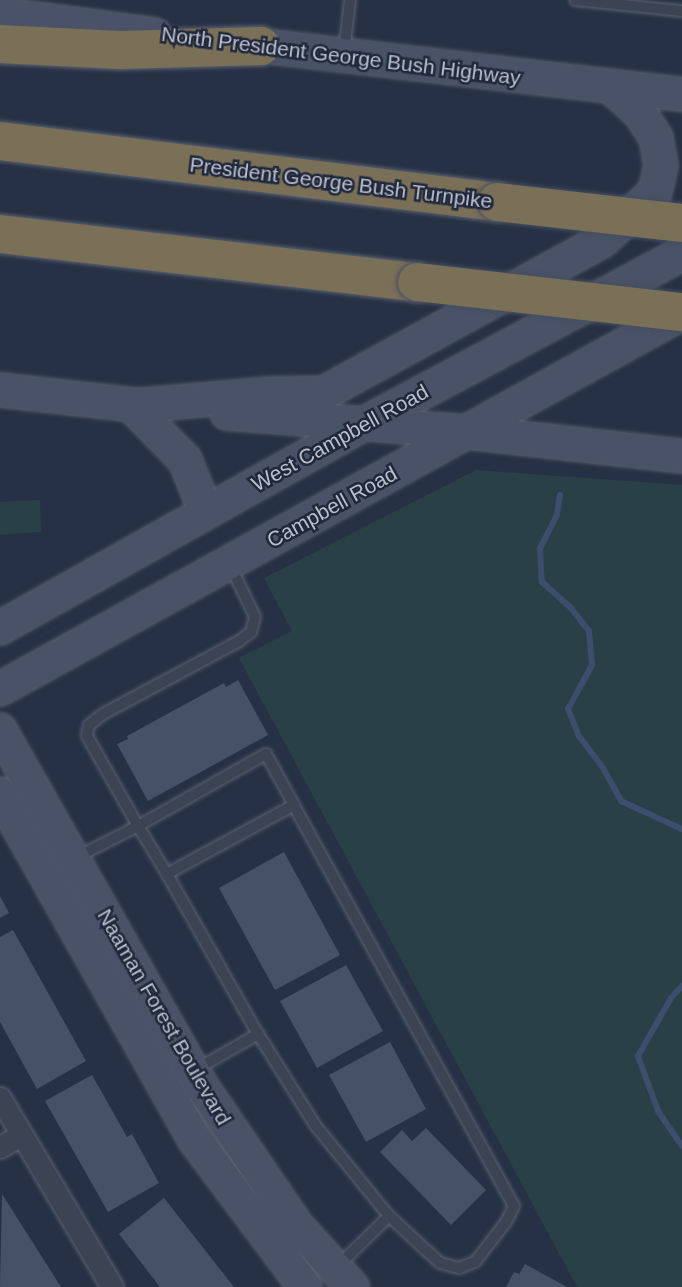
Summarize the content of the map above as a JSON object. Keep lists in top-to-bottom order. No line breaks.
{"streets":{"highway":["President George Bush Turnpike"],"main road":["North President George Bush Highway","West Campbell Road","Campbell Road","Naaman Forest Boulevard"]}}
